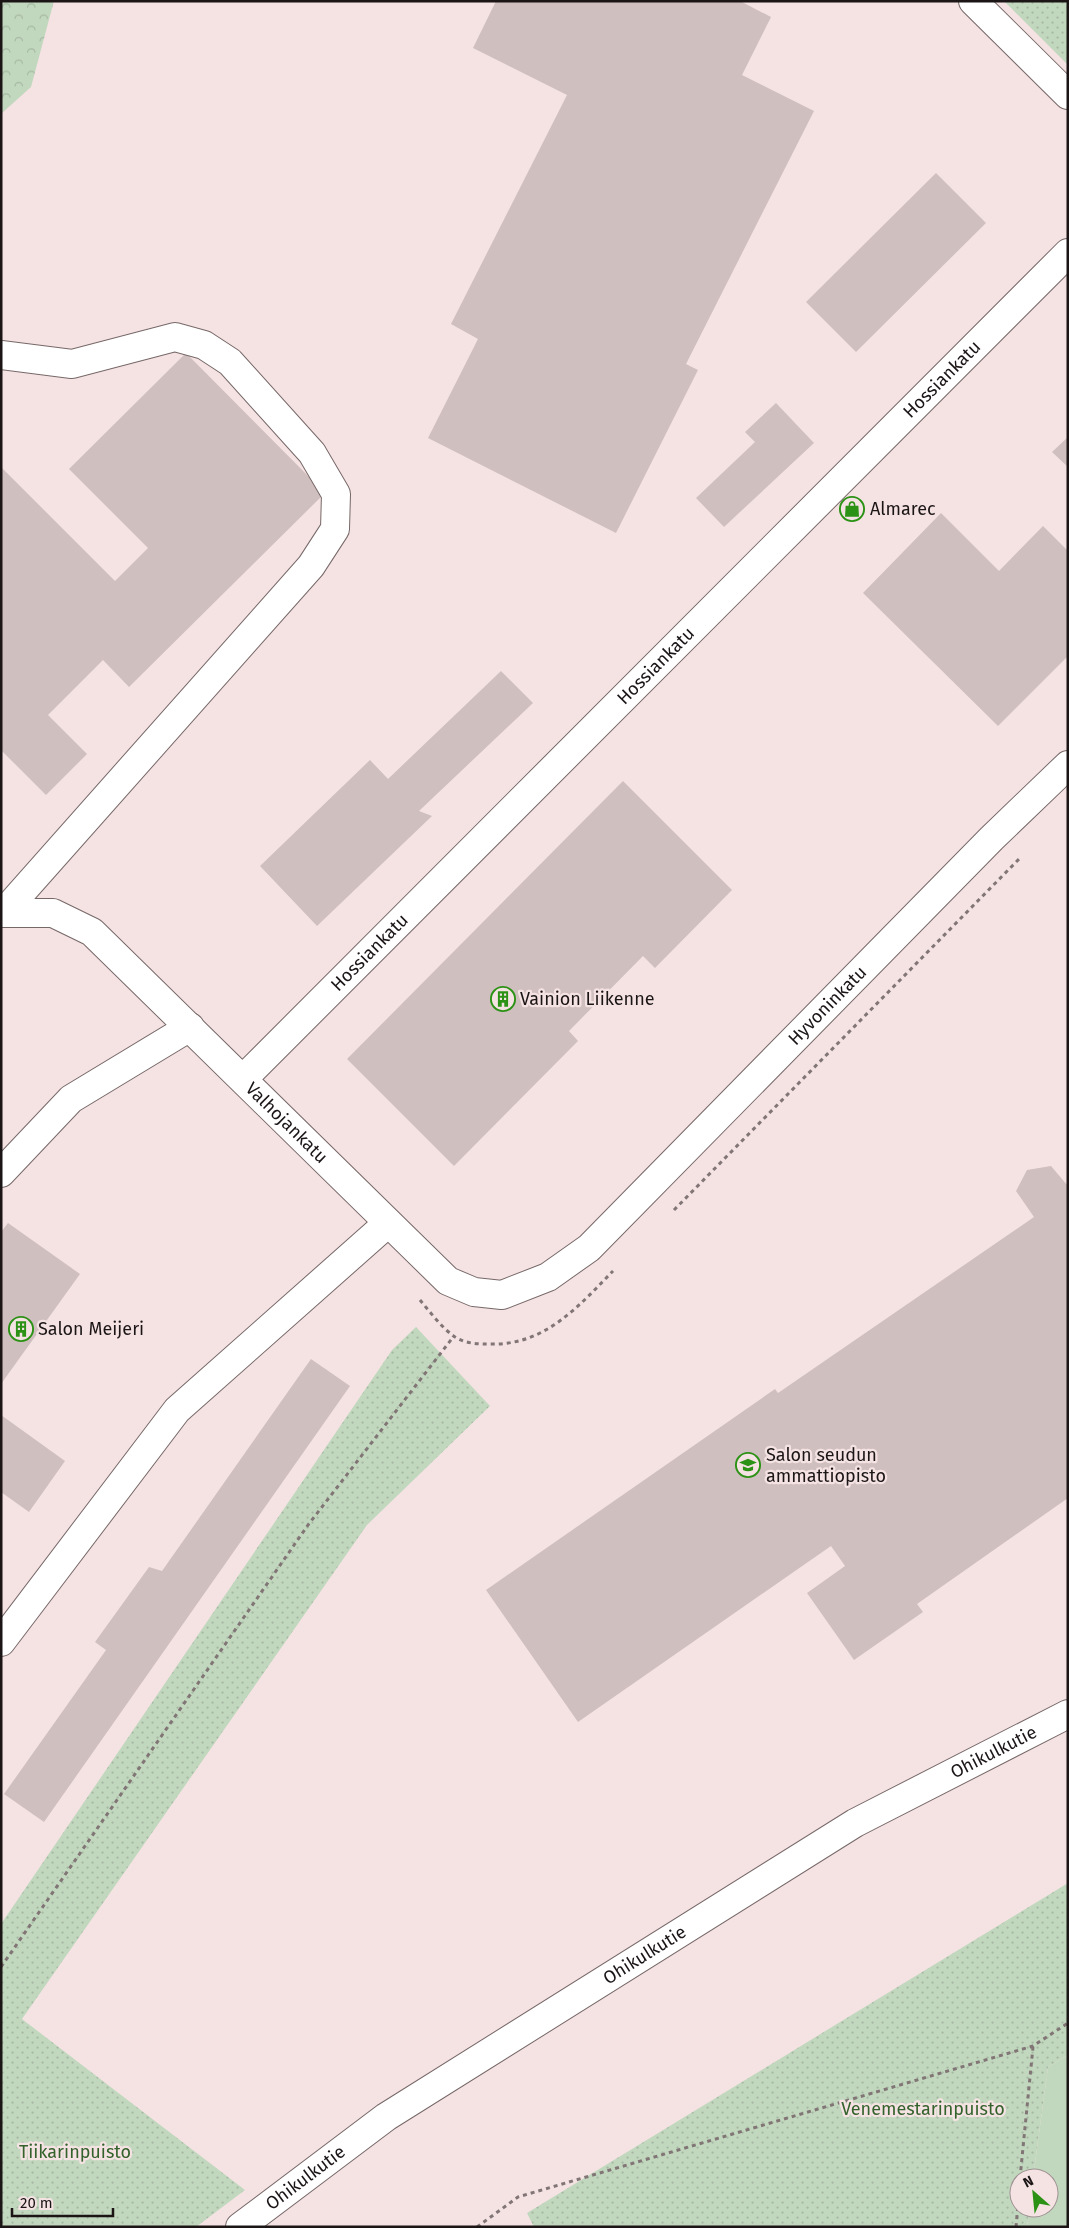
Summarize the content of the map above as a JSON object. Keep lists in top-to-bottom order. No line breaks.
{"streets":{"street":["Hossiankatu","Hyvoninkatu","Valhojankatu","Ohikulkutie"]},"crossings":[["Hossiankatu","Valhojankatu"],["Hyvoninkatu","Valhojankatu"]],"parks":["Venemestarinpuisto","Tiikarinpuisto"],"places":{"shop":["Almarec"],"building":["Vainion Liikenne","Salon Meijeri"],"school or university":["Salon seudun ammattiopisto"]},"scale_bar":"20 m","north":"top left"}
